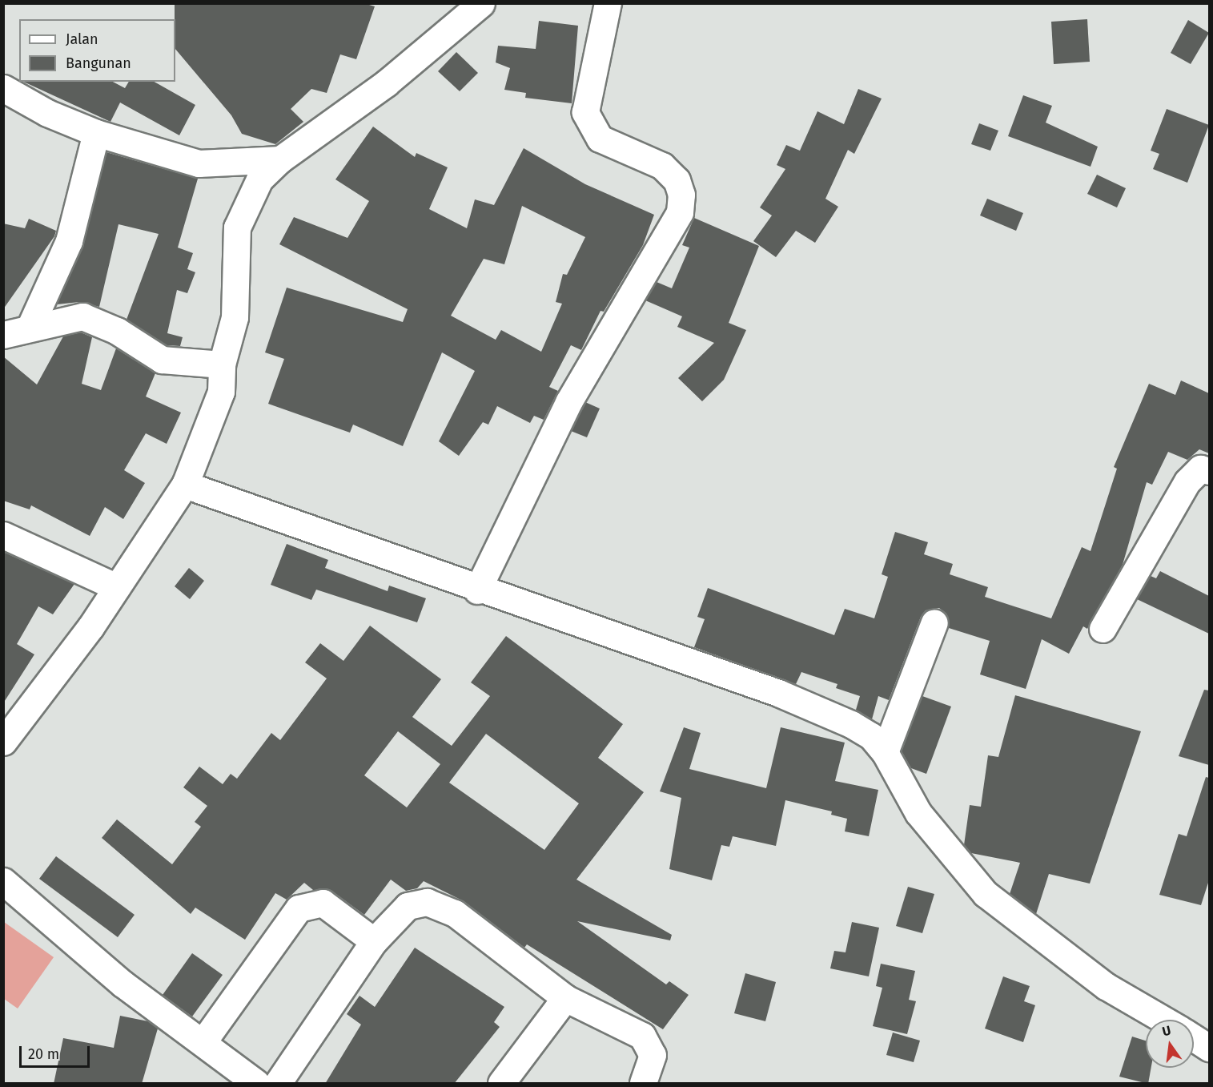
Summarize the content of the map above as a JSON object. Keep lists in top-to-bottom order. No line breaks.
{"legend":["Jalan","Bangunan"],"scale_bar":"20 m","north":"top"}
